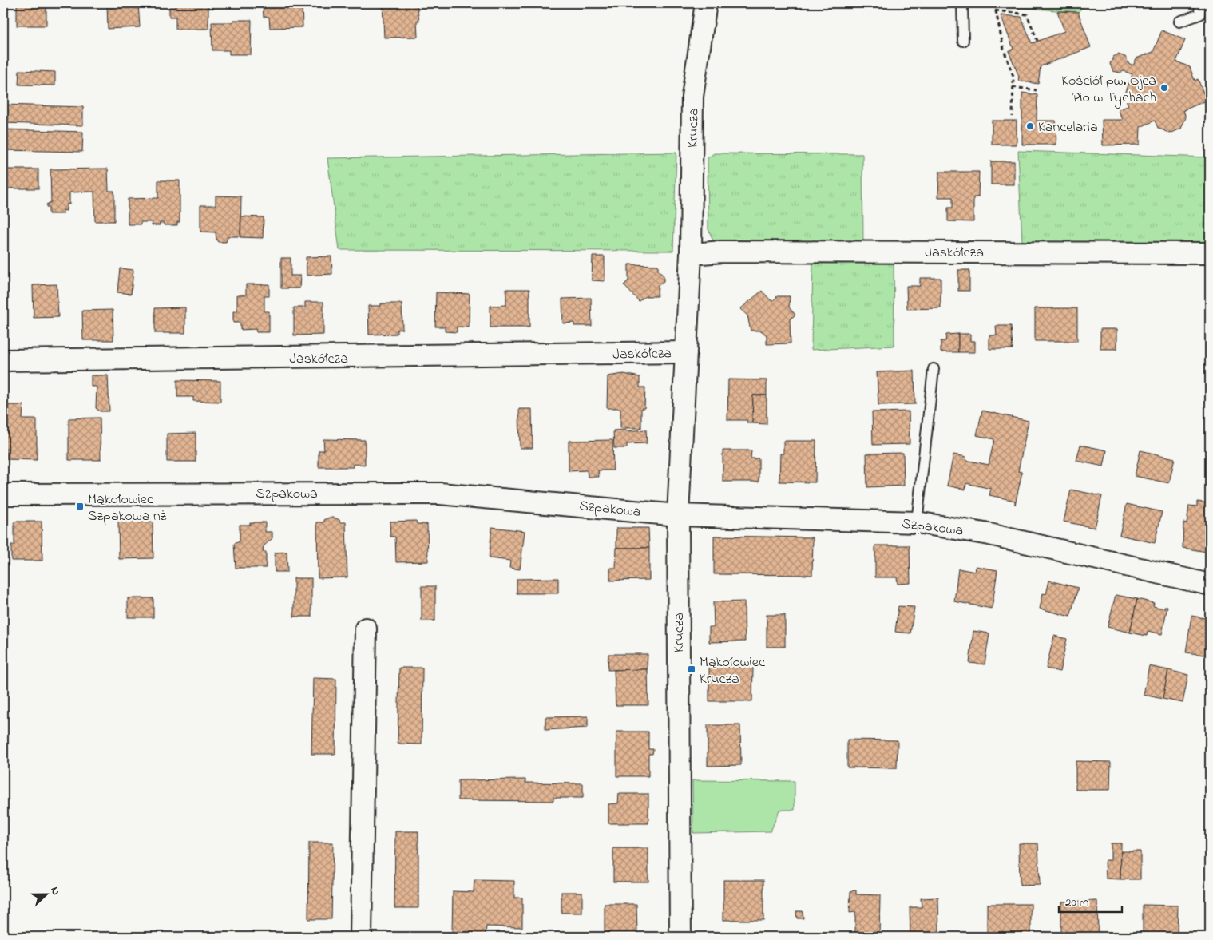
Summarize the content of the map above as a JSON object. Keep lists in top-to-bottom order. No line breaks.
{"streets":{"street":["Krucza","Jaskółcza","Szpakowa"]},"crossings":[["Krucza","Jaskółcza"],["Krucza","Szpakowa"]],"places":{"other":["Kościół pw. Ojca Pio w Tychach","Kancelaria"],"transit":["Mąkołowiec Szpakowa nż","Mąkołowiec Krucza"]},"scale_bar":"20 m","north":"right"}
